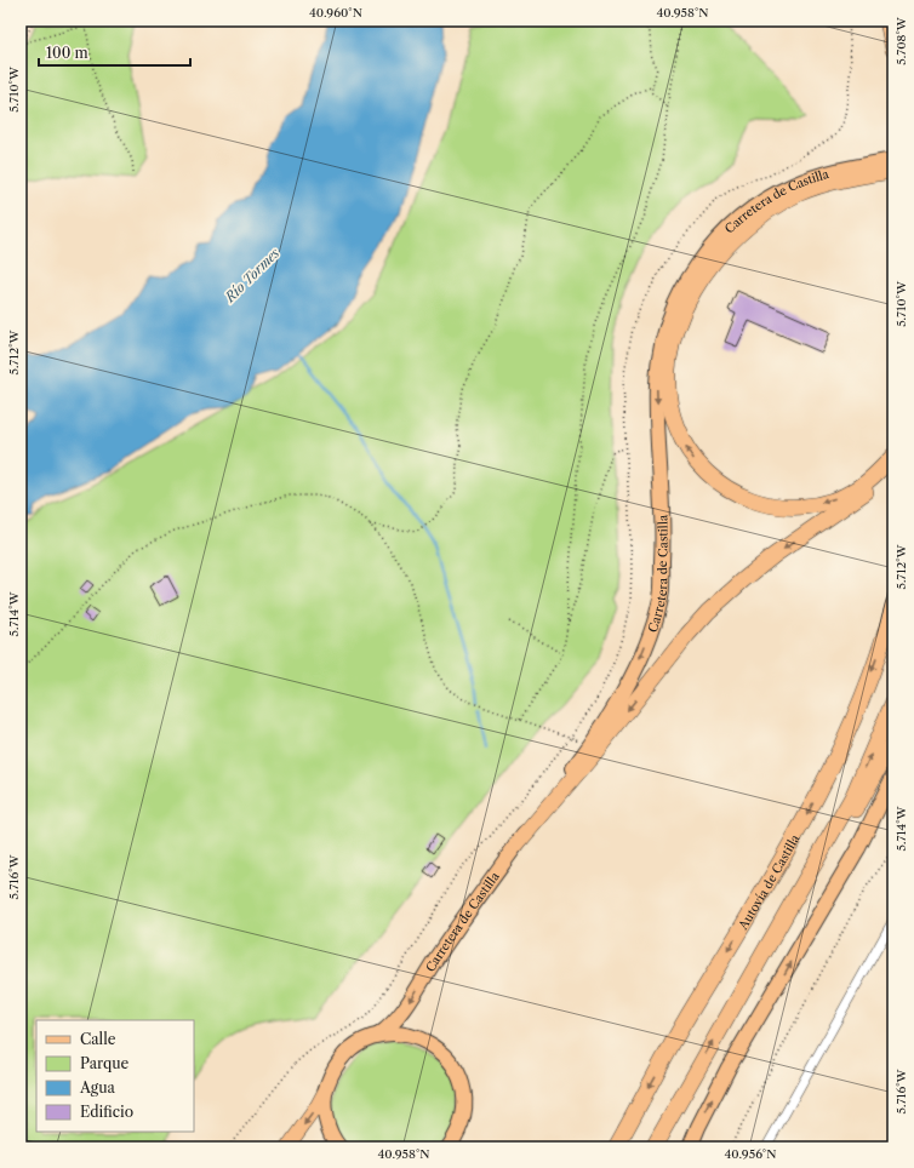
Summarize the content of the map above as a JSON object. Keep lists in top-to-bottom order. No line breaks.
{"streets":{"highway":["Carretera de Castilla","Autovía de Castilla"]},"one_way":["Carretera de Castilla"],"water":["Río Tormes"],"legend":["Calle","Parque","Agua","Edificio"],"scale_bar":"100 m","coordinates":["40.960°N","40.958°N","5.708°W","5.710°W","5.712°W","5.714°W","5.716°W","40.956°N"]}
